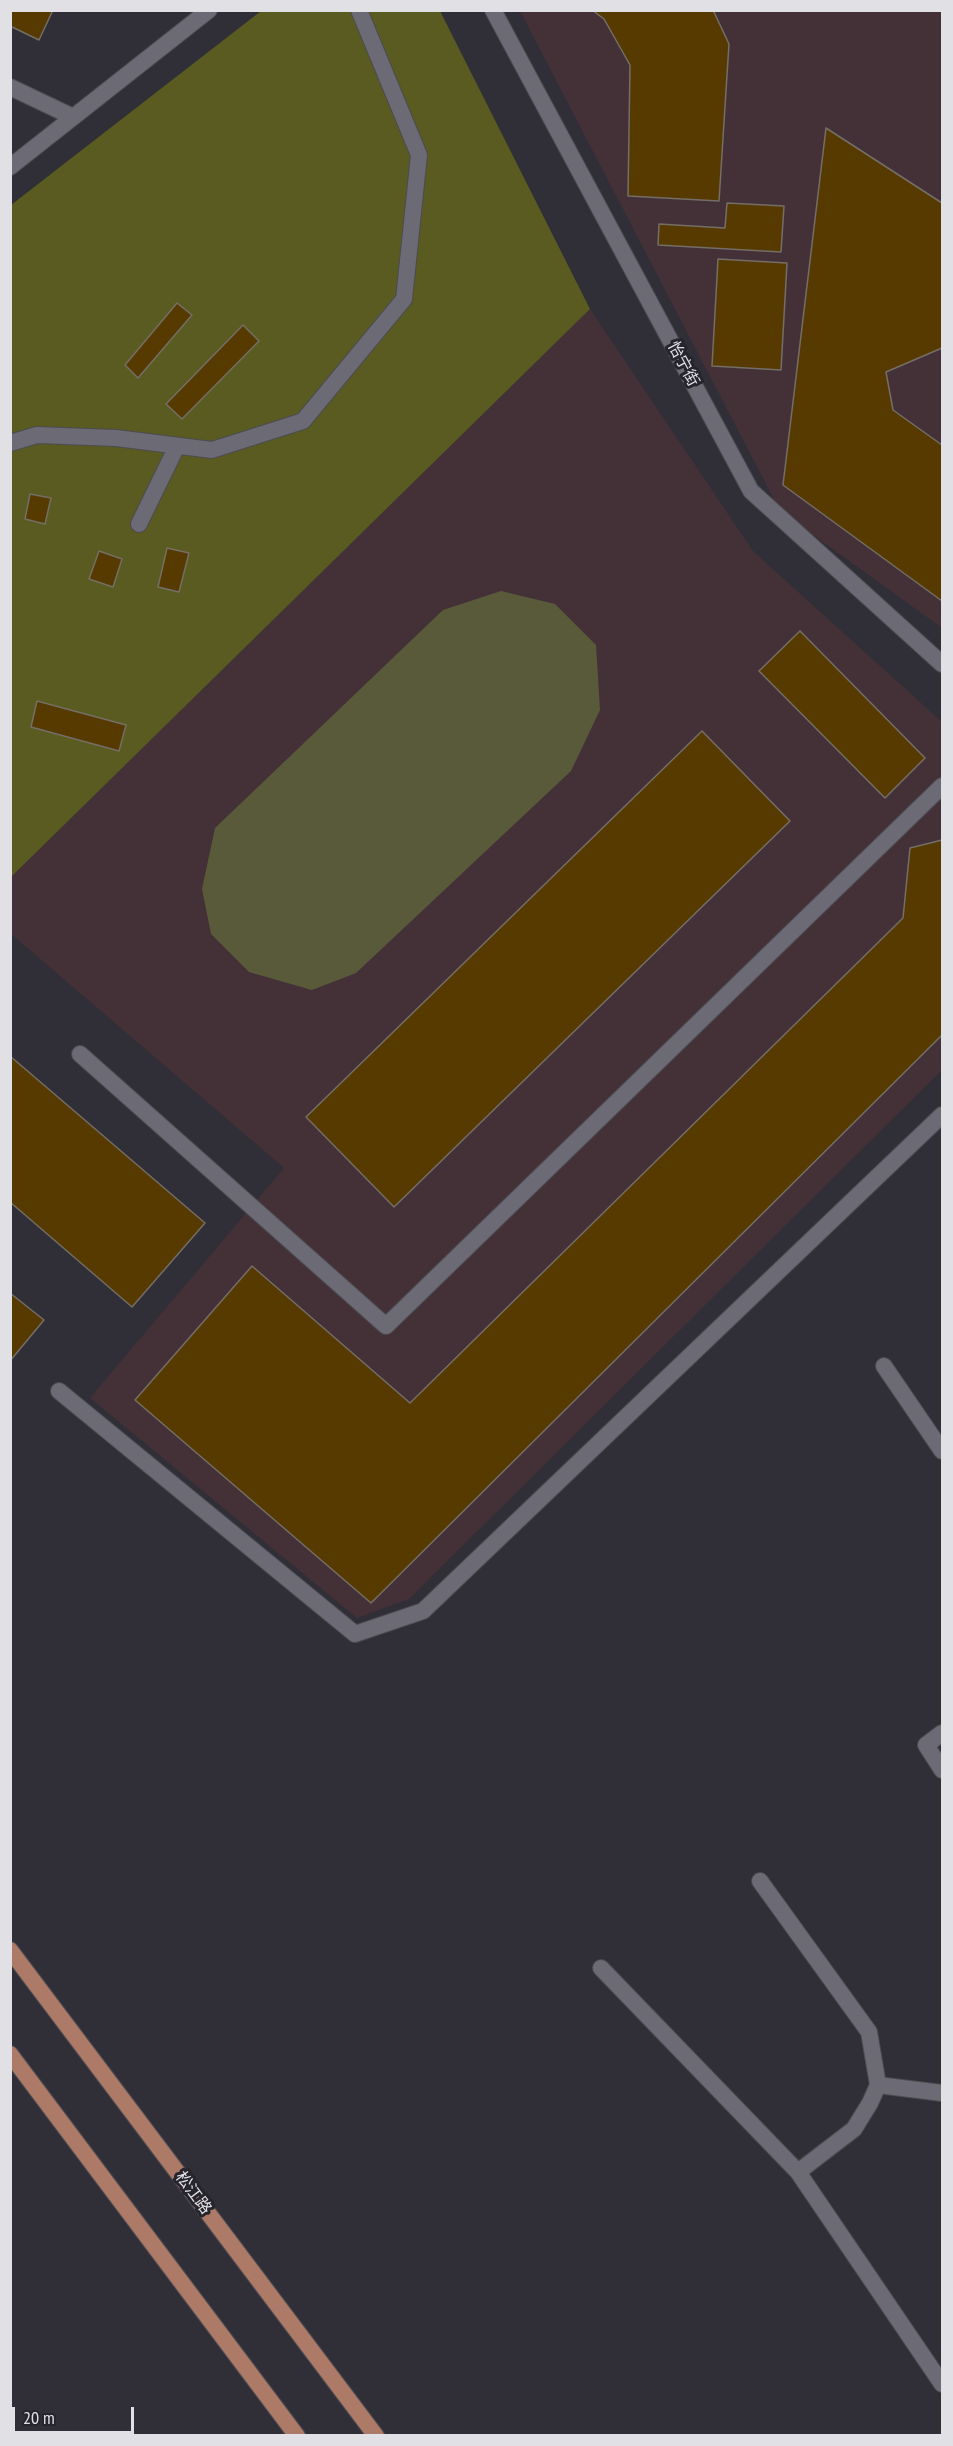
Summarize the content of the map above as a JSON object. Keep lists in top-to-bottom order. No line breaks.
{"streets":{"main road":["松江路"],"street":["怡宁街"]},"scale_bar":"20 m"}
